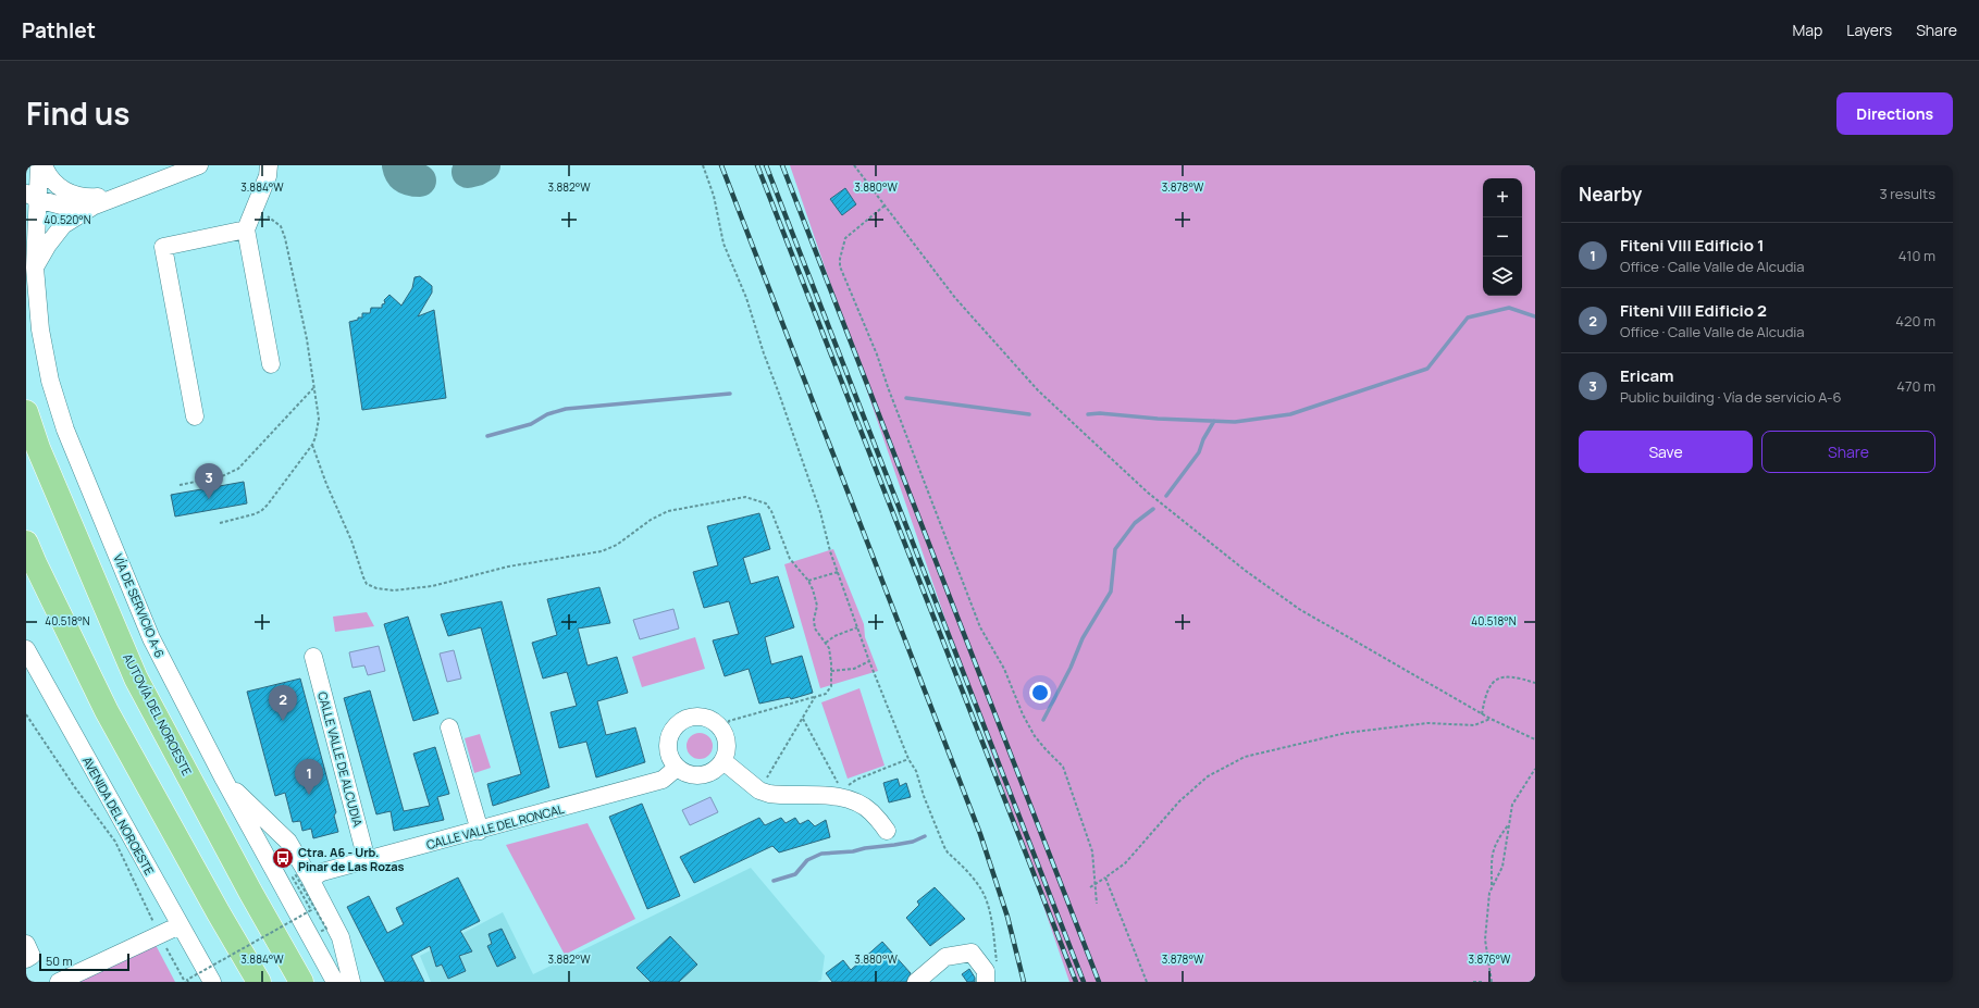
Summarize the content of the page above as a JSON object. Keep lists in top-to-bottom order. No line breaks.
{"streets":{"highway":["AUTOVÍA DEL NOROESTE"],"street":["VÍA DE SERVICIO A-6","CALLE VALLE DE ALCUDIA","AVENIDA DEL NOROESTE","CALLE VALLE DEL RONCAL"]},"crossings":[["CALLE VALLE DE ALCUDIA","CALLE VALLE DEL RONCAL"]],"places":{"bus stop":["Ctra. A6 - Urb. Pinar de Las Rozas"]},"scale_bar":"50 m","page":{"header":"Pathlet","nav":["Map","Layers","Share"],"title":"Find us","buttons":["Directions",["Save","Share"]],"heading":["Nearby","3 results"],"map_buttons":["+","−"],"list":[{"mark":"1","name":"Fiteni VIII Edificio 1","note":"Office · Calle Valle de Alcudia","value":"410 m"},{"mark":"2","name":"Fiteni VIII Edificio 2","note":"Office · Calle Valle de Alcudia","value":"420 m"},{"mark":"3","name":"Ericam","note":"Public building · Vía de servicio A-6","value":"470 m"}],"pins":["3","2","1"],"scale":"50 m"},"coordinates":["3.884°W","3.882°W","3.880°W","3.878°W","40.520°N","40.518°N","3.876°W"]}
